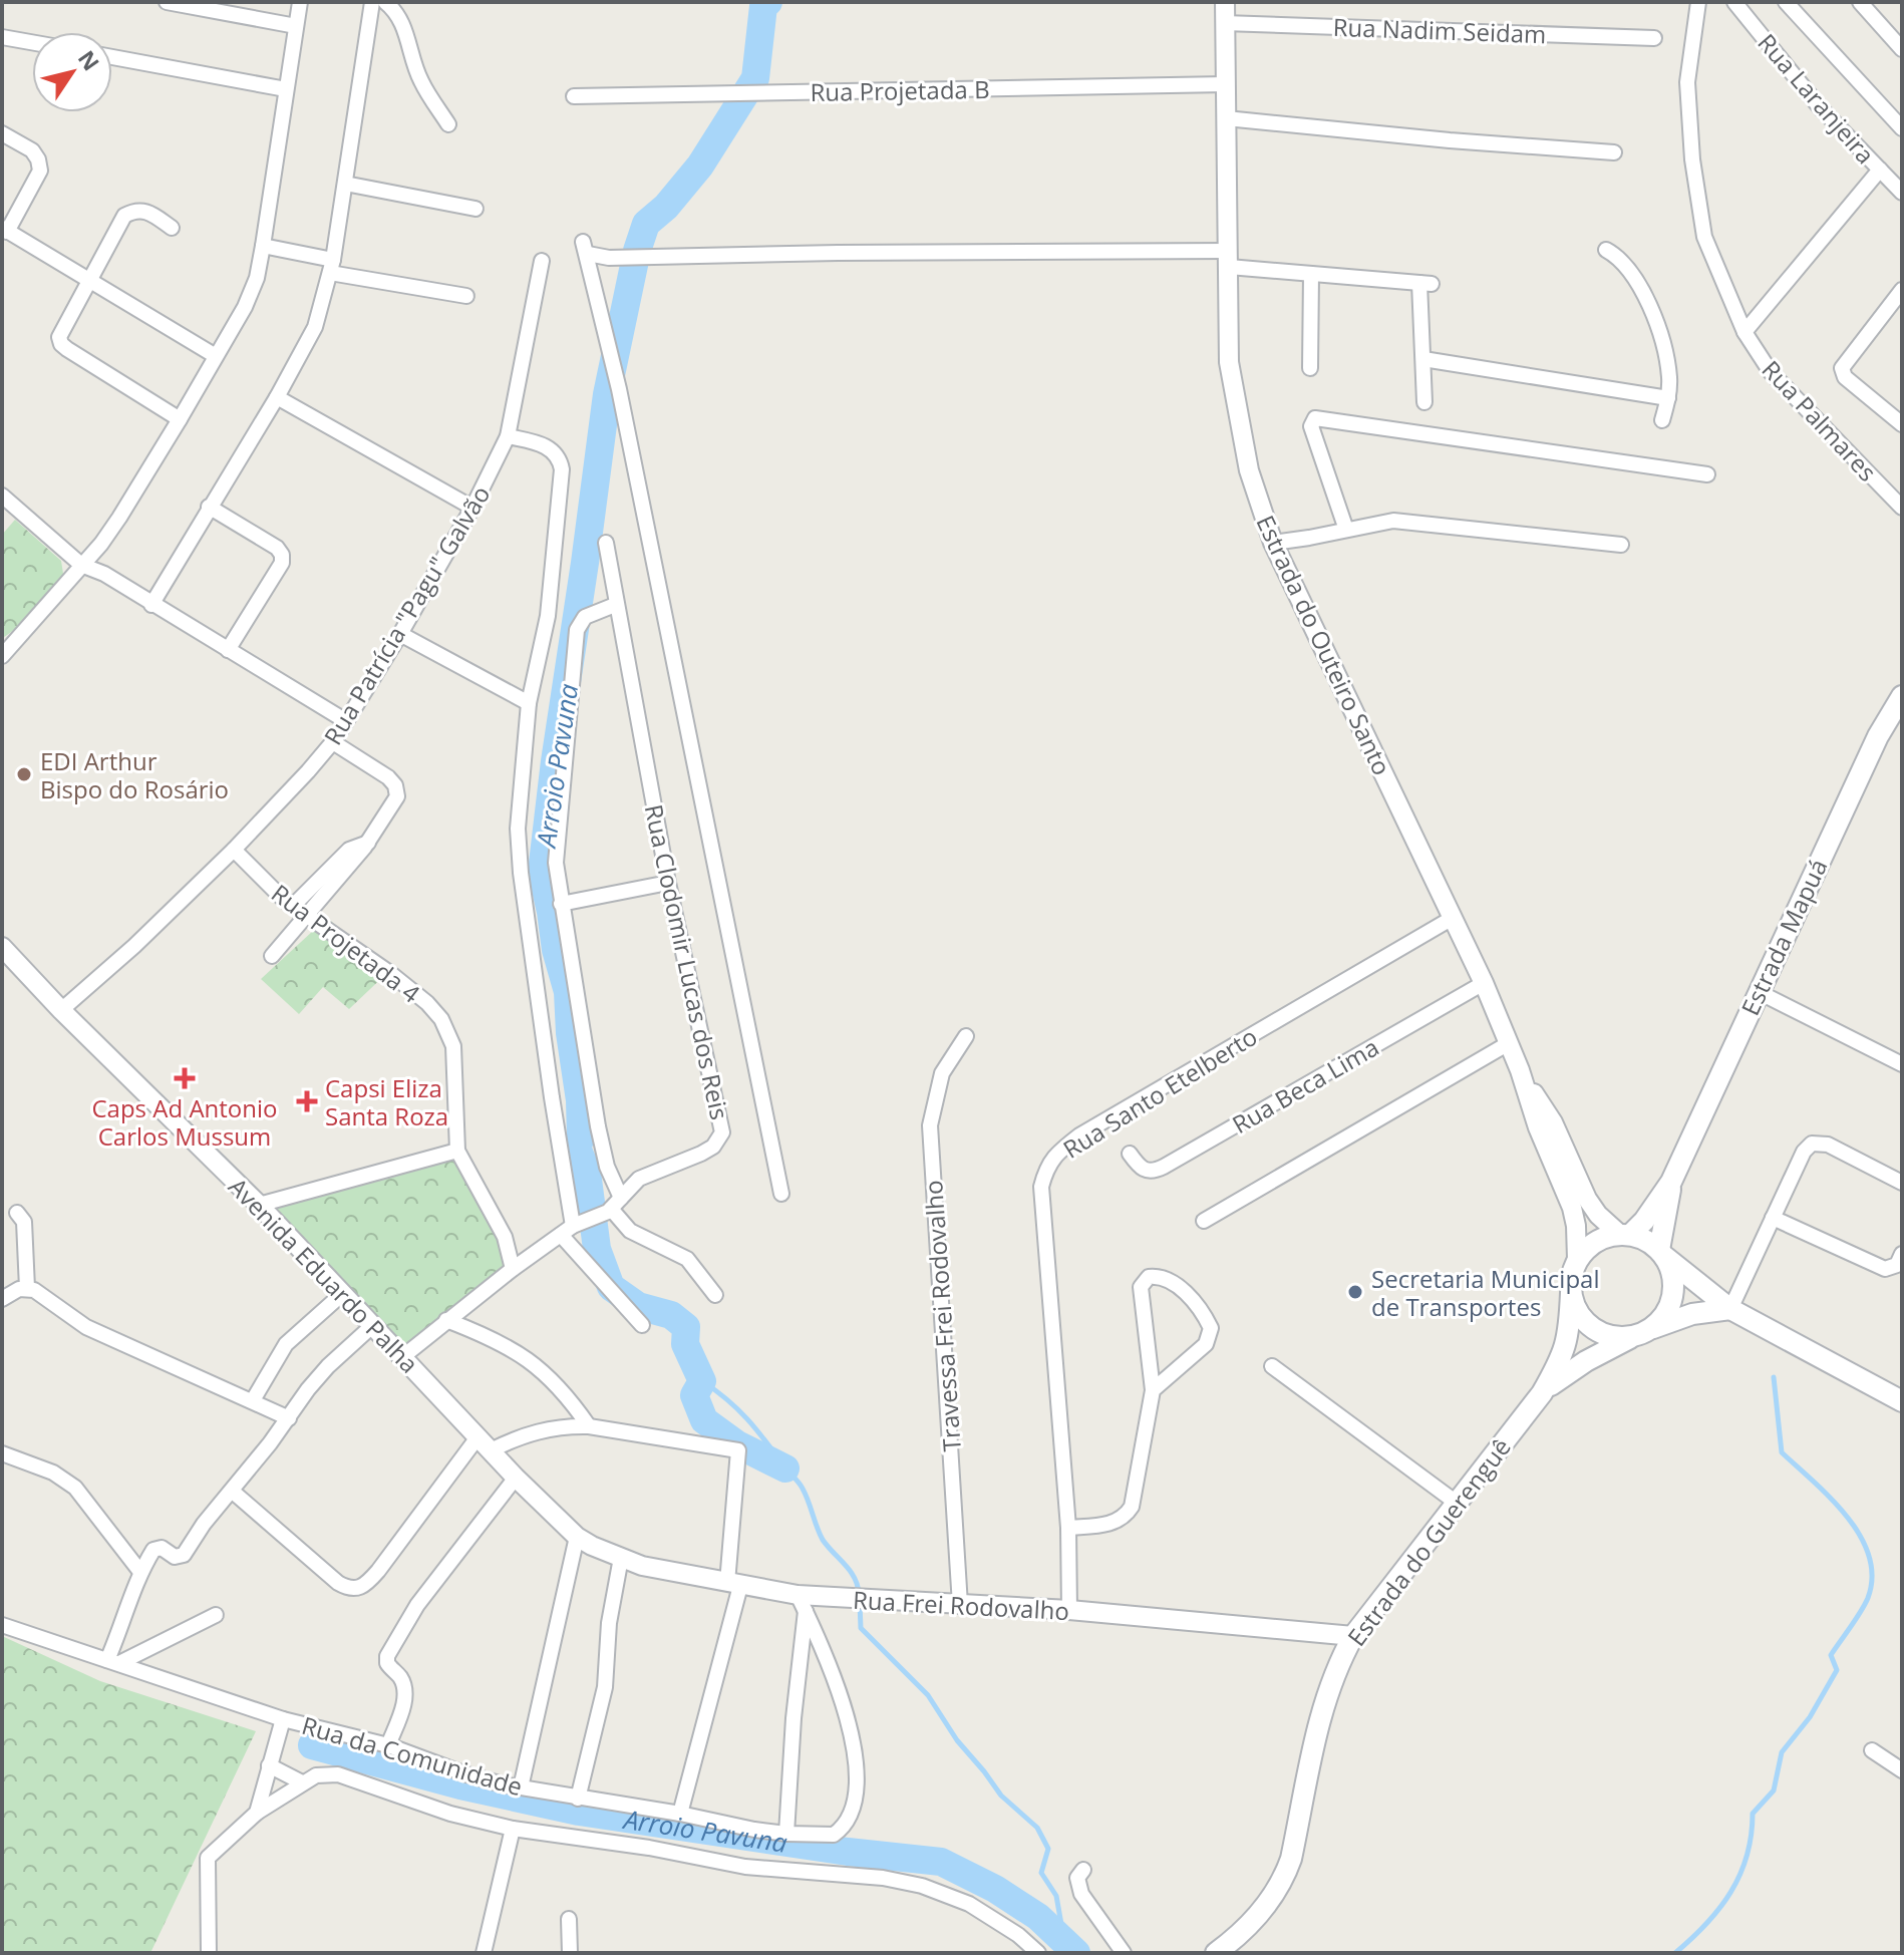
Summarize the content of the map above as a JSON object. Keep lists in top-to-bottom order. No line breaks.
{"streets":{"main road":["Estrada Mapuá","Estrada do Guerenguê"],"street":["Rua Nadim Seidam","Rua Projetada B","Rua Laranjeira","Rua Palmares","Rua Patrícia \"Pagu\" Galvão","Estrada do Outeiro Santo","Rua Projetada 4","Rua Clodomir Lucas dos Reis","Rua Beca Lima","Rua Santo Etelberto","Avenida Eduardo Palha","Travessa Frei Rodovalho","Rua Frei Rodovalho","Rua da Comunidade"]},"crossings":[["Rua Nadim Seidam","Estrada do Outeiro Santo"],["Rua Projetada B","Estrada do Outeiro Santo"],["Rua Patrícia \"Pagu\" Galvão","Rua Projetada 4"],["Rua Patrícia \"Pagu\" Galvão","Avenida Eduardo Palha"],["Estrada do Outeiro Santo","Estrada Mapuá"],["Estrada do Outeiro Santo","Rua Clodomir Lucas dos Reis"],["Estrada do Outeiro Santo","Rua Beca Lima"],["Estrada do Outeiro Santo","Rua Santo Etelberto"],["Estrada do Outeiro Santo","Estrada do Guerenguê"],["Estrada Mapuá","Estrada do Guerenguê"],["Rua Projetada 4","Rua Clodomir Lucas dos Reis"],["Rua Clodomir Lucas dos Reis","Avenida Eduardo Palha"],["Rua Santo Etelberto","Rua Frei Rodovalho"],["Avenida Eduardo Palha","Rua Frei Rodovalho"],["Travessa Frei Rodovalho","Rua Frei Rodovalho"],["Estrada do Guerenguê","Rua Frei Rodovalho"],["Rua Frei Rodovalho","Rua da Comunidade"]],"water":["Arroio Pavuna"],"places":{"other":["EDI Arthur Bispo do Rosário","Secretaria Municipal de Transportes"],"health":["Caps Ad Antonio Carlos Mussum","Capsi Eliza Santa Roza"]},"north":"top right"}
